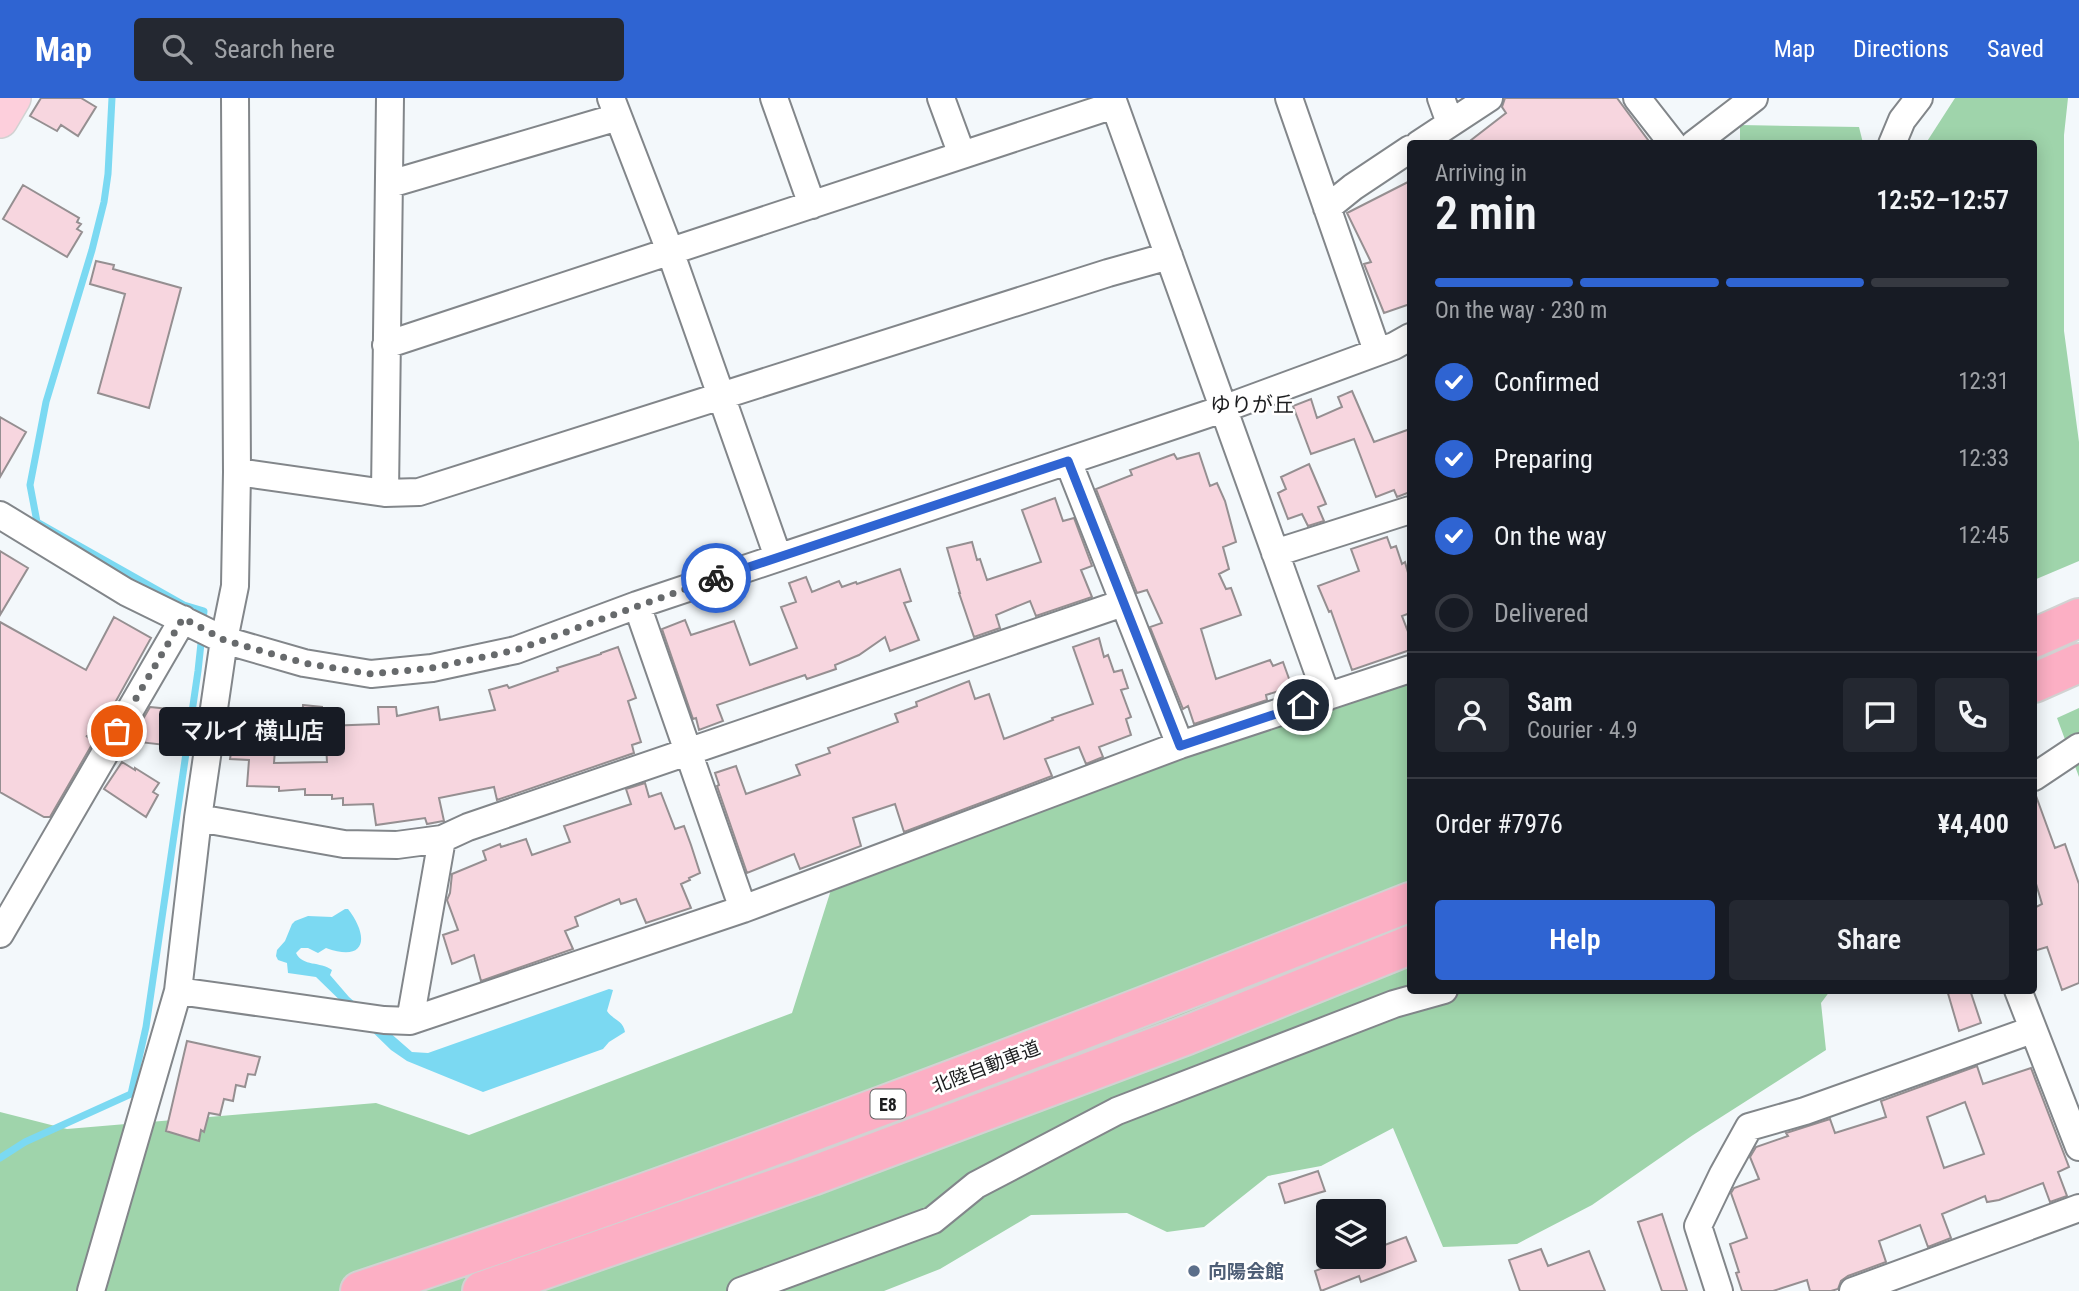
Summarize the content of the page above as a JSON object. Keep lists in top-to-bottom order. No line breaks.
{"streets":{"highway":["北陸自動車道","E8"]},"districts":["ゆりが丘"],"places":["マルイ 横山店","向陽会館"],"page":{"header":"Map","search":"Search here","nav":["Map","Directions","Saved"],"heading":["2 min","Arriving in","12:52–12:57"],"panel":["Sam","Courier · 4.9","Order #7976","¥4,400"],"bar":"On the way · 230 m","list":[["Confirmed","12:31"],["Preparing","12:33"],["On the way","12:45"],"Delivered"],"bubble":"マルイ 横山店","buttons":["Help","Share"]}}
